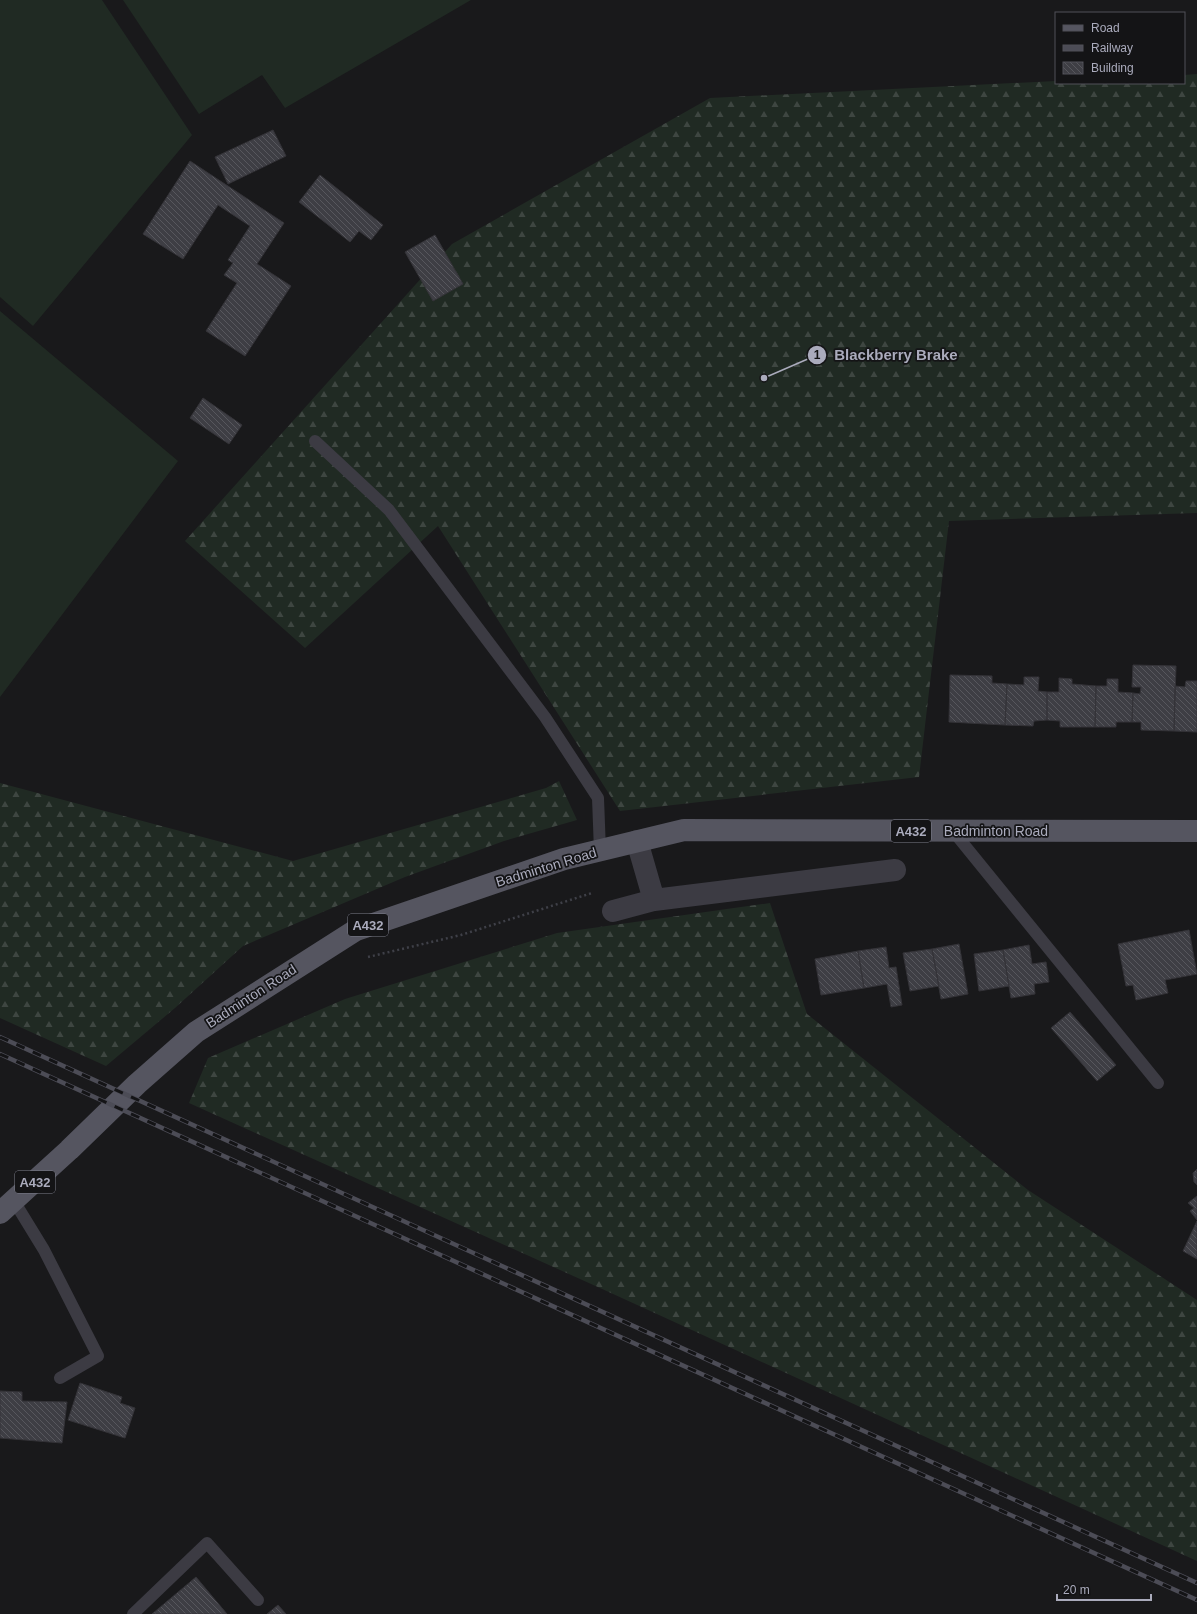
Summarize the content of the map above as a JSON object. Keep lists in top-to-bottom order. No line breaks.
{"streets":{"main road":["A432","Badminton Road"]},"places":["Blackberry Brake"],"legend":["Road","Railway","Building"],"scale_bar":"20 m"}
